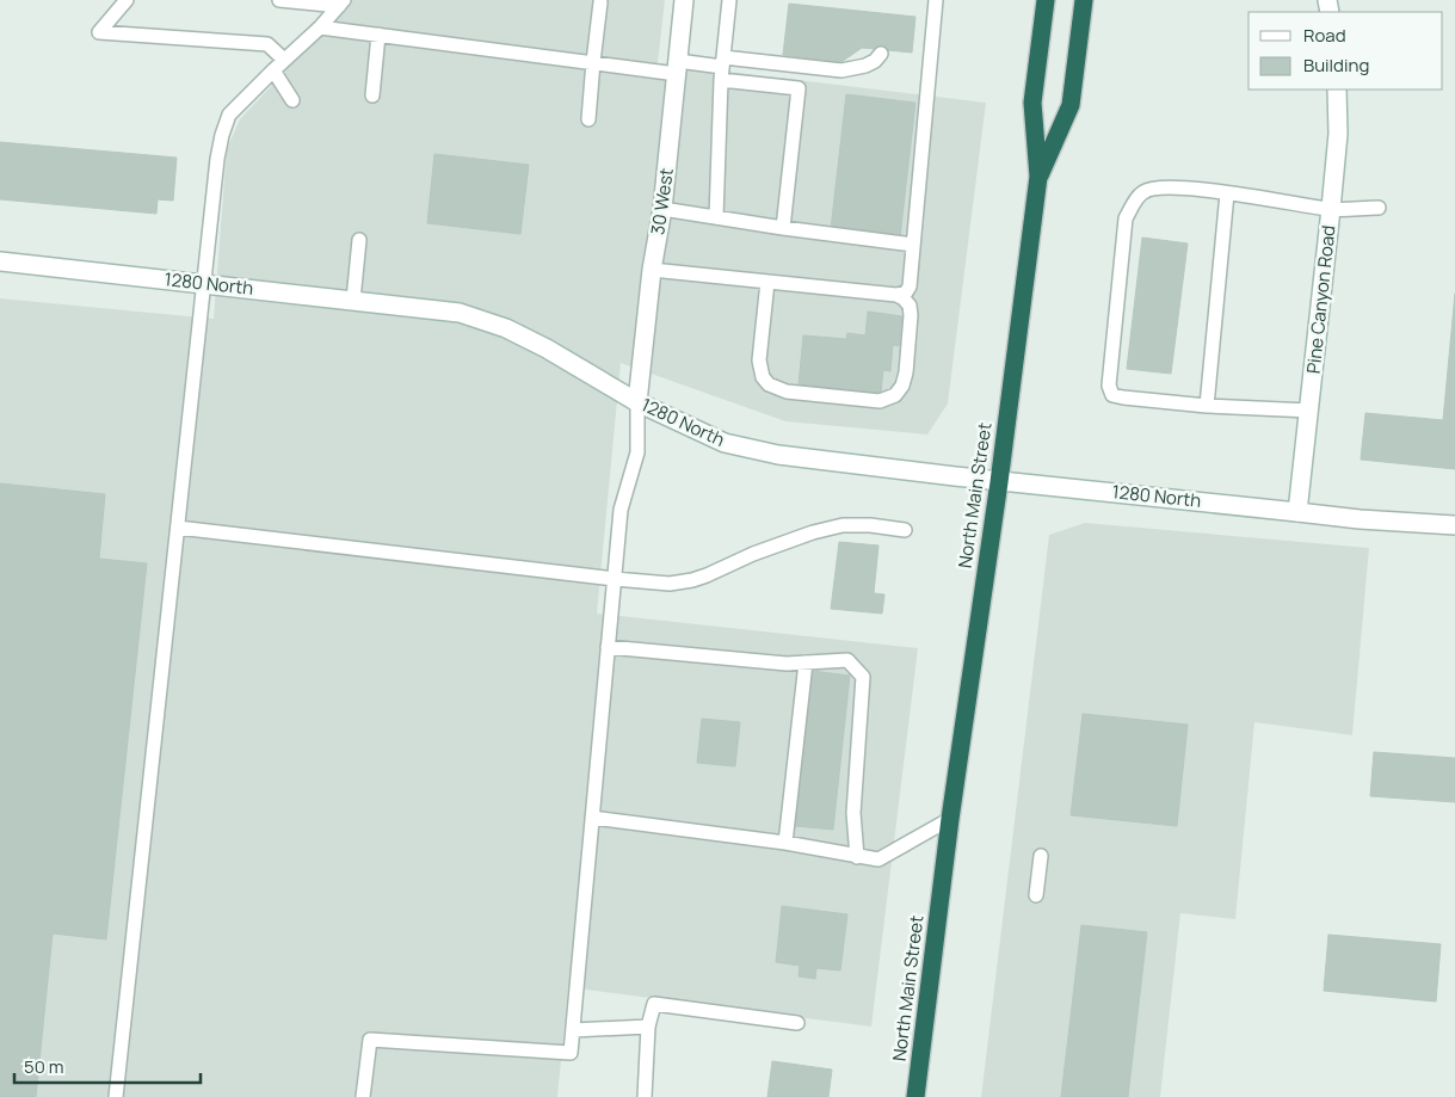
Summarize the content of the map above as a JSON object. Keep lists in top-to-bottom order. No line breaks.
{"streets":{"highway":["North Main Street"],"street":["30 West","1280 North","Pine Canyon Road"]},"crossings":[["30 West","1280 North"],["1280 North","Pine Canyon Road"],["1280 North","North Main Street"]],"legend":["Road","Building"],"scale_bar":"50 m"}
